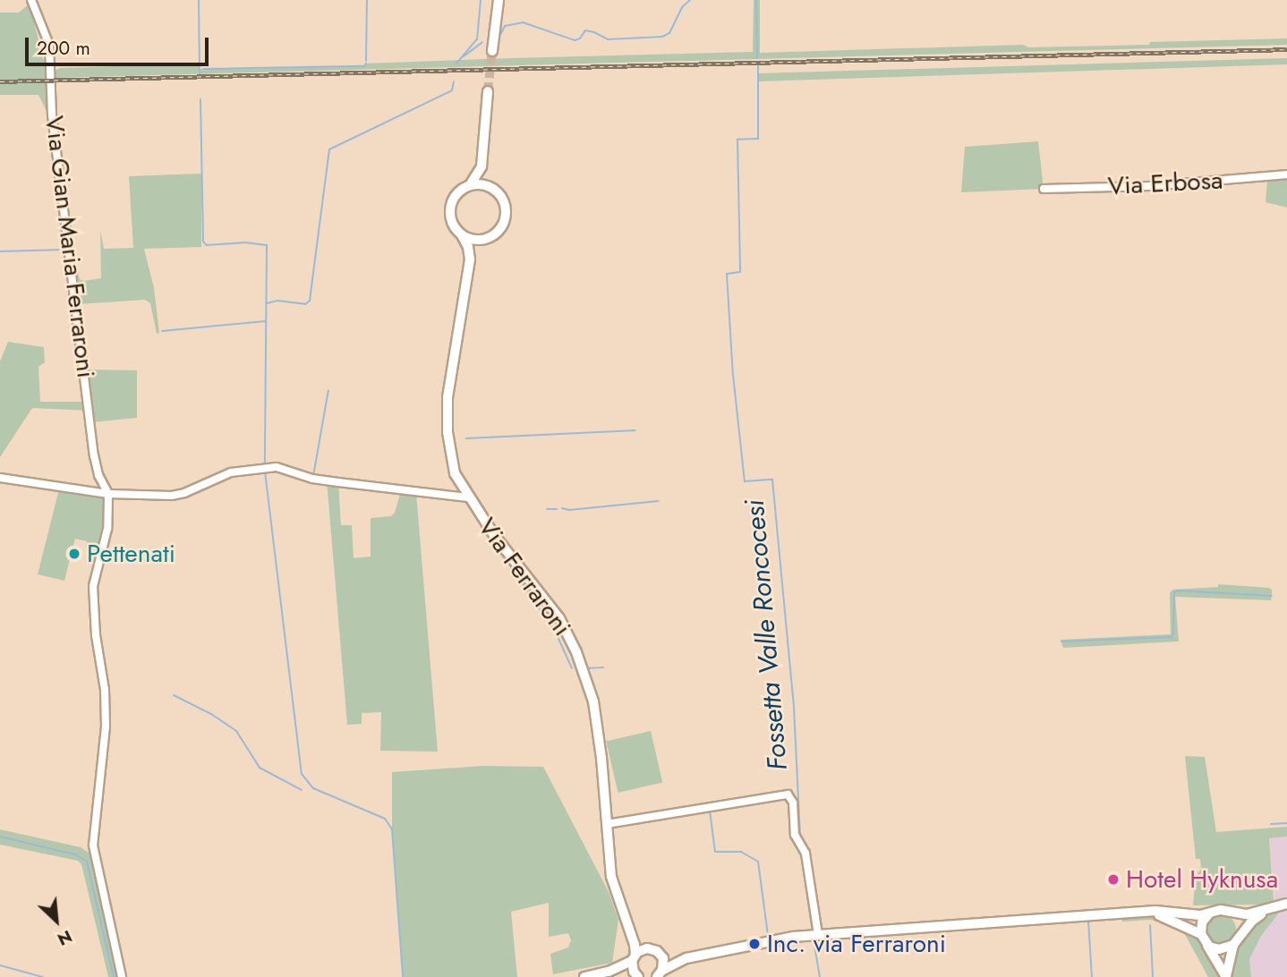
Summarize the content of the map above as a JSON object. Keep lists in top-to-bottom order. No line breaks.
{"streets":{"main road":["Via Ferraroni"],"street":["Via Erbosa","Via Gian Maria Ferraroni"]},"water":["Fossetta Valle Roncocesi"],"places":["Pettenati","Hotel Hyknusa","Inc. via Ferraroni"],"scale_bar":"200 m","north":"bottom right"}
